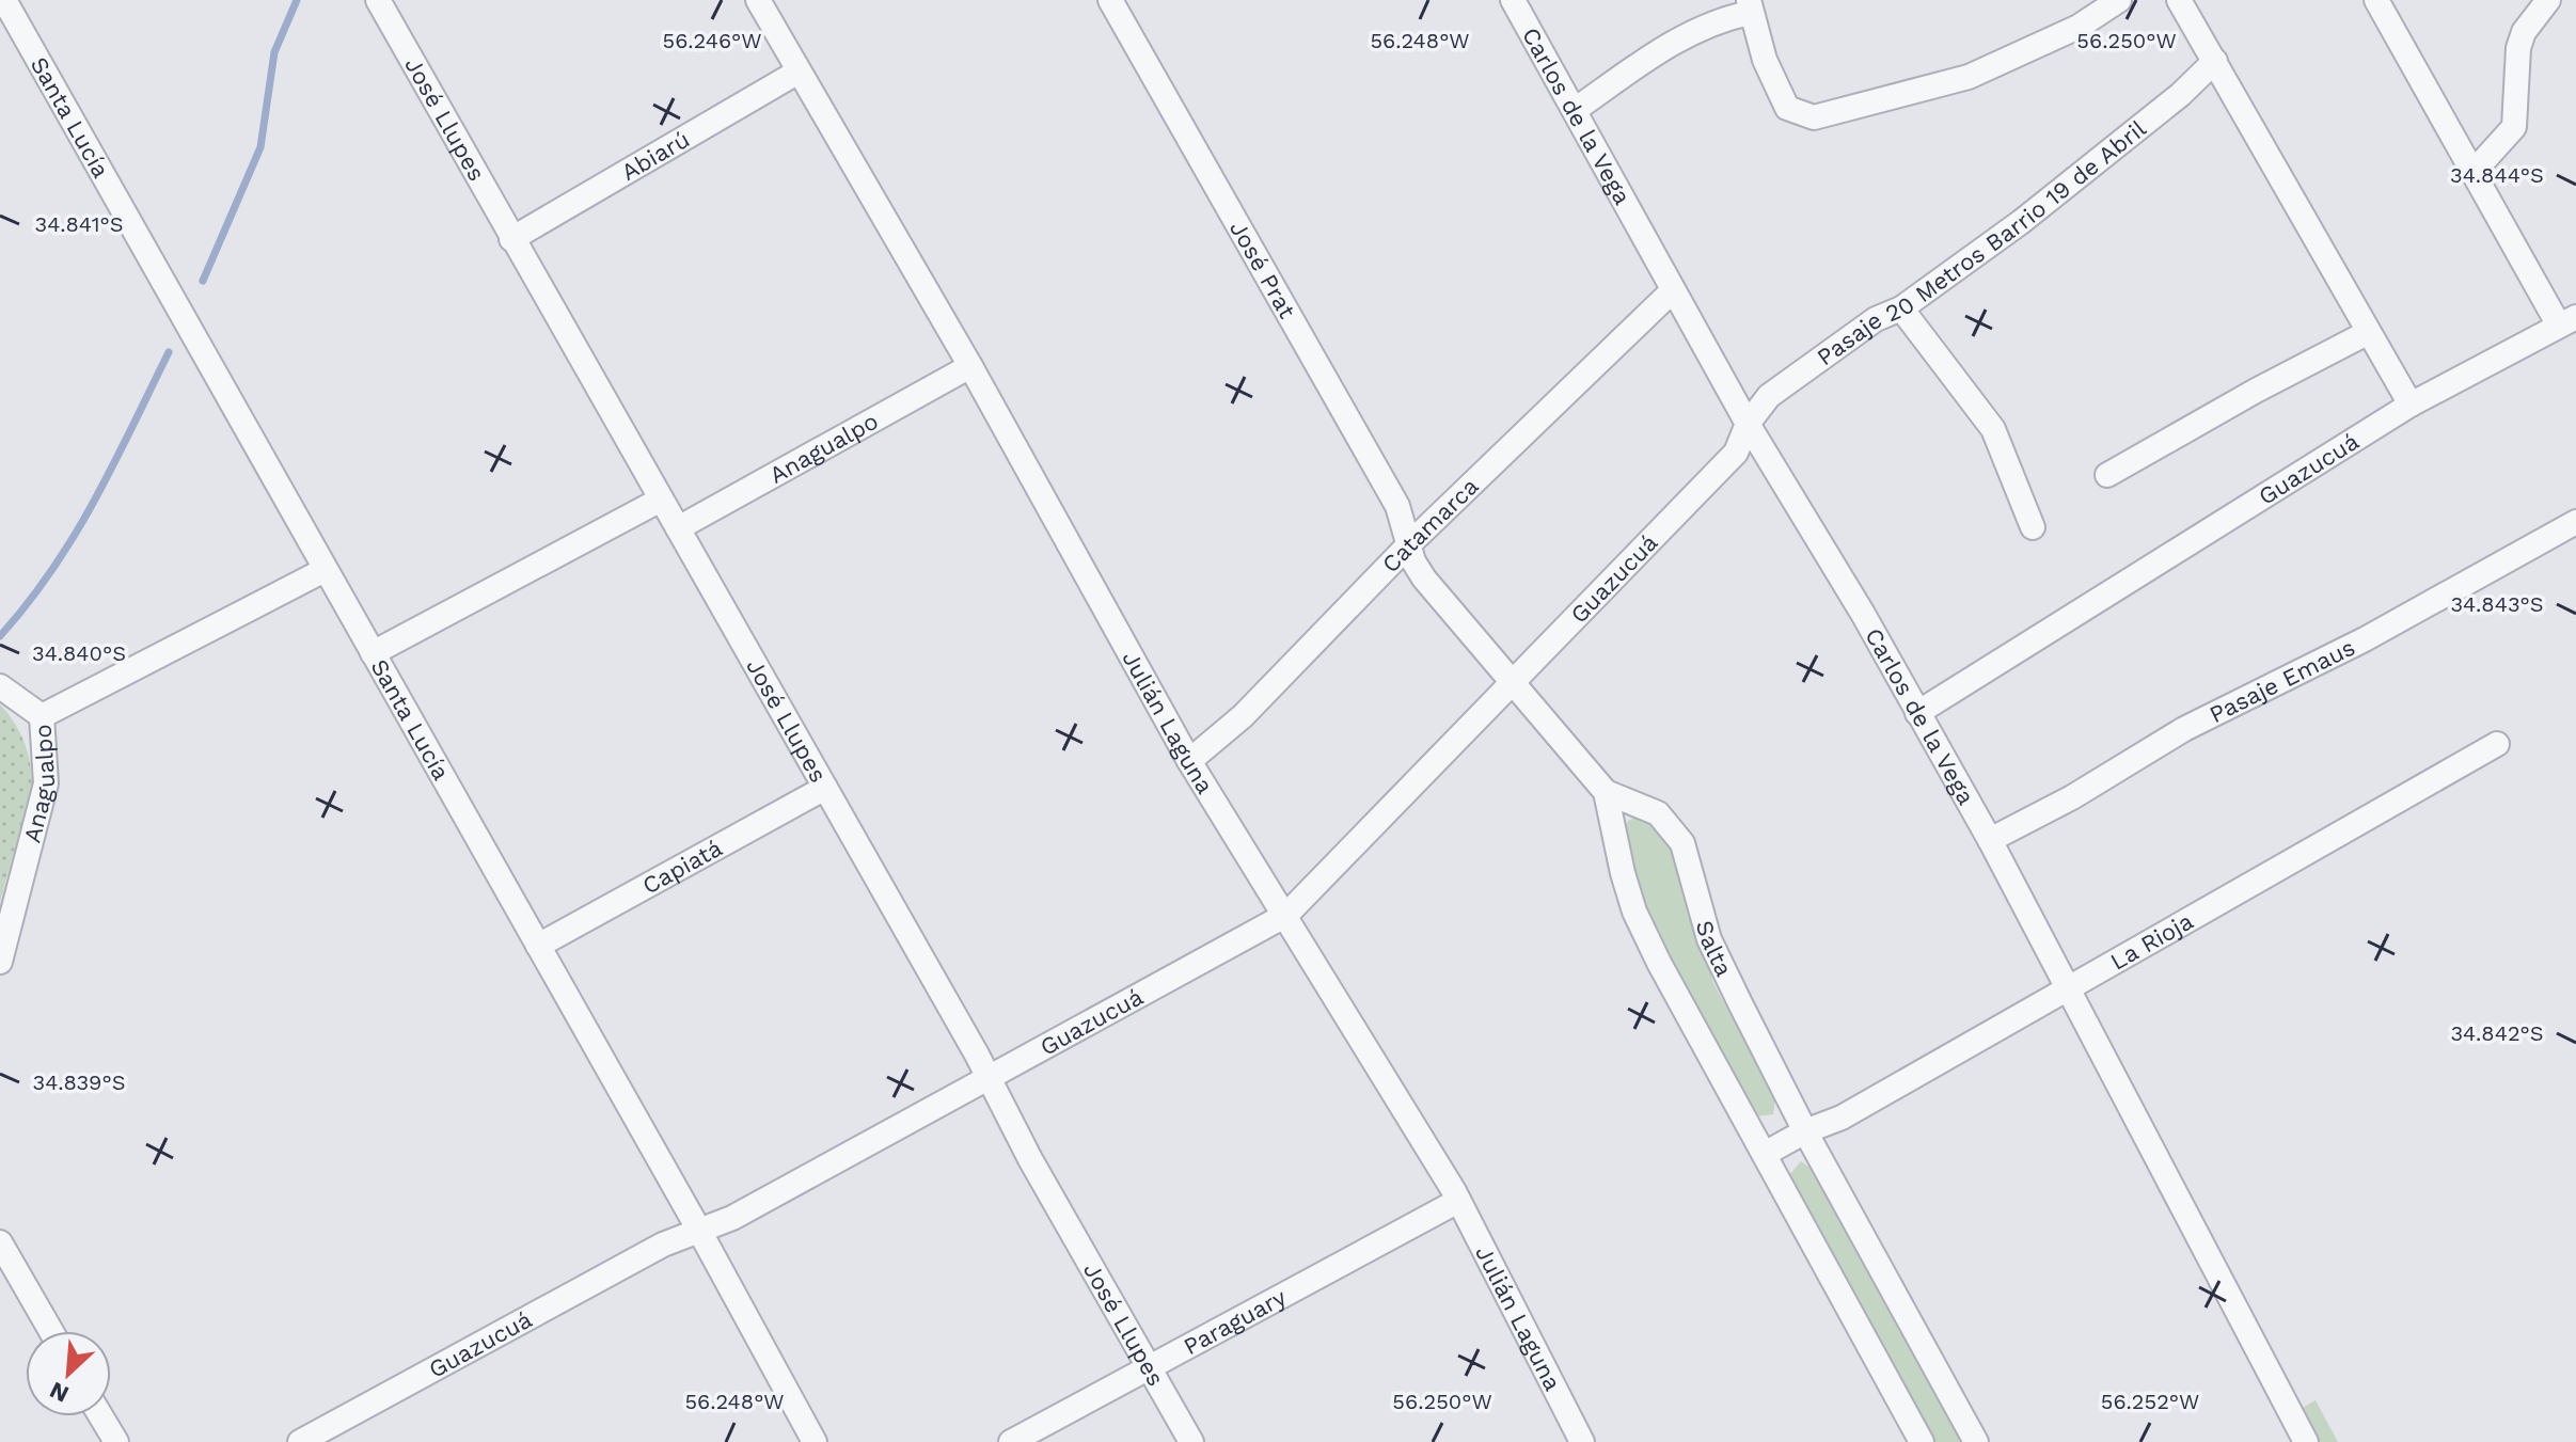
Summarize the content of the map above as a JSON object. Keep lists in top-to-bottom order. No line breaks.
{"streets":{"street":["Carlos de la Vega","Santa Lucía","José Llupes","Abiarú","Pasaje 20 Metros Barrio 19 de Abril","José Prat","Anagualpo","Guazucuá","Catamarca","Pasaje Emaus","Julián Laguna","Capiatá","La Rioja","Salta","Paraguary"]},"crossings":[["Carlos de la Vega","Pasaje 20 Metros Barrio 19 de Abril"],["Carlos de la Vega","Guazucuá"],["Carlos de la Vega","Catamarca"],["Carlos de la Vega","Pasaje Emaus"],["Carlos de la Vega","La Rioja"],["Santa Lucía","Anagualpo"],["Santa Lucía","Guazucuá"],["Santa Lucía","Capiatá"],["José Llupes","Abiarú"],["José Llupes","Anagualpo"],["José Llupes","Guazucuá"],["José Llupes","Capiatá"],["José Llupes","Paraguary"],["Abiarú","Julián Laguna"],["Pasaje 20 Metros Barrio 19 de Abril","Guazucuá"],["José Prat","Catamarca"],["José Prat","Salta"],["Anagualpo","Julián Laguna"],["Guazucuá","Julián Laguna"],["Guazucuá","Salta"],["Catamarca","Julián Laguna"],["Catamarca","Salta"],["Julián Laguna","Paraguary"],["La Rioja","Salta"]],"north":"bottom left","coordinates":["56.246°W","56.248°W","56.250°W","34.844°S","34.841°S","34.843°S","34.840°S","34.842°S","34.839°S","56.252°W"]}
